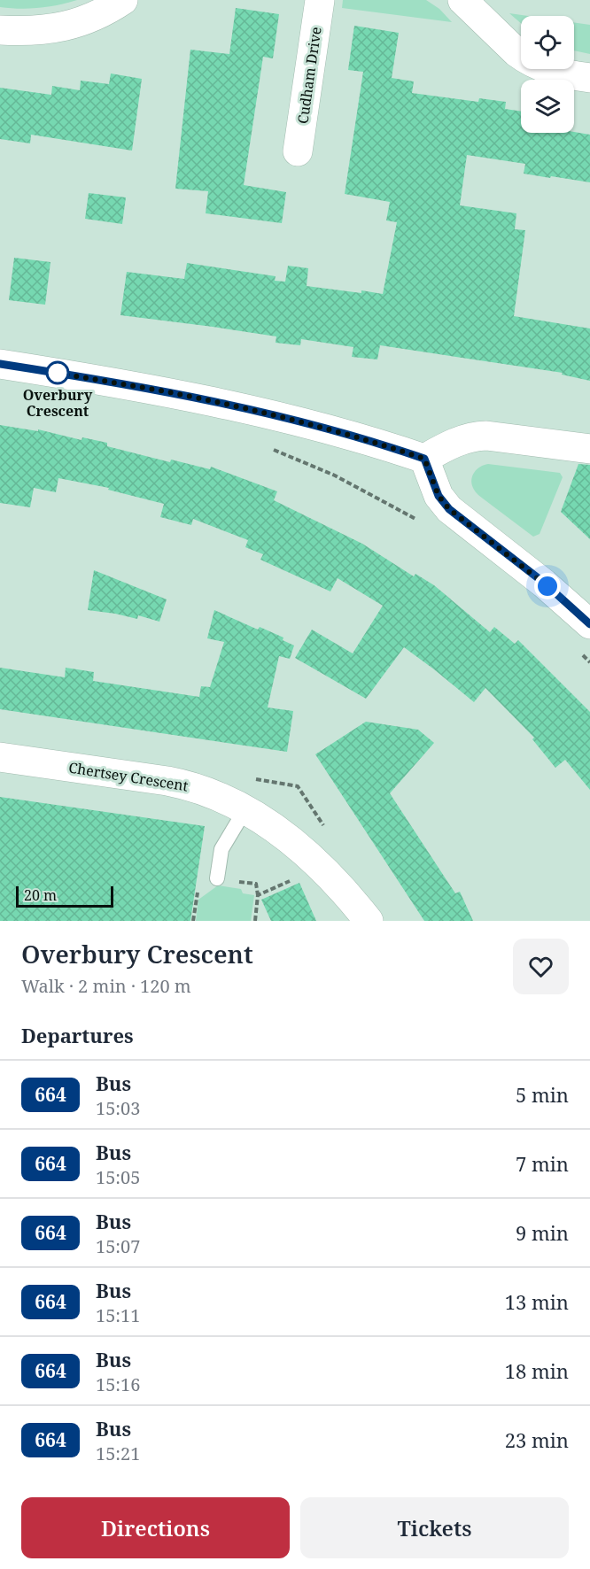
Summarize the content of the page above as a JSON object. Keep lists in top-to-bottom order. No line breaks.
{"streets":{"street":["Cudham Drive","Chertsey Crescent"]},"places":["Overbury Crescent"],"lines":["bus line 664"],"scale_bar":"20 m","page":{"scale":"20 m","heading":[["Overbury Crescent","Walk · 2 min · 120 m"],"Departures"],"list":[{"mark":"664","name":"Bus","note":"15:03","value":"5 min"},{"mark":"664","name":"Bus","note":"15:05","value":"7 min"},{"mark":"664","name":"Bus","note":"15:07","value":"9 min"},{"mark":"664","name":"Bus","note":"15:11","value":"13 min"},{"mark":"664","name":"Bus","note":"15:16","value":"18 min"},{"mark":"664","name":"Bus","note":"15:21","value":"23 min"}],"buttons":["Directions","Tickets"]}}
